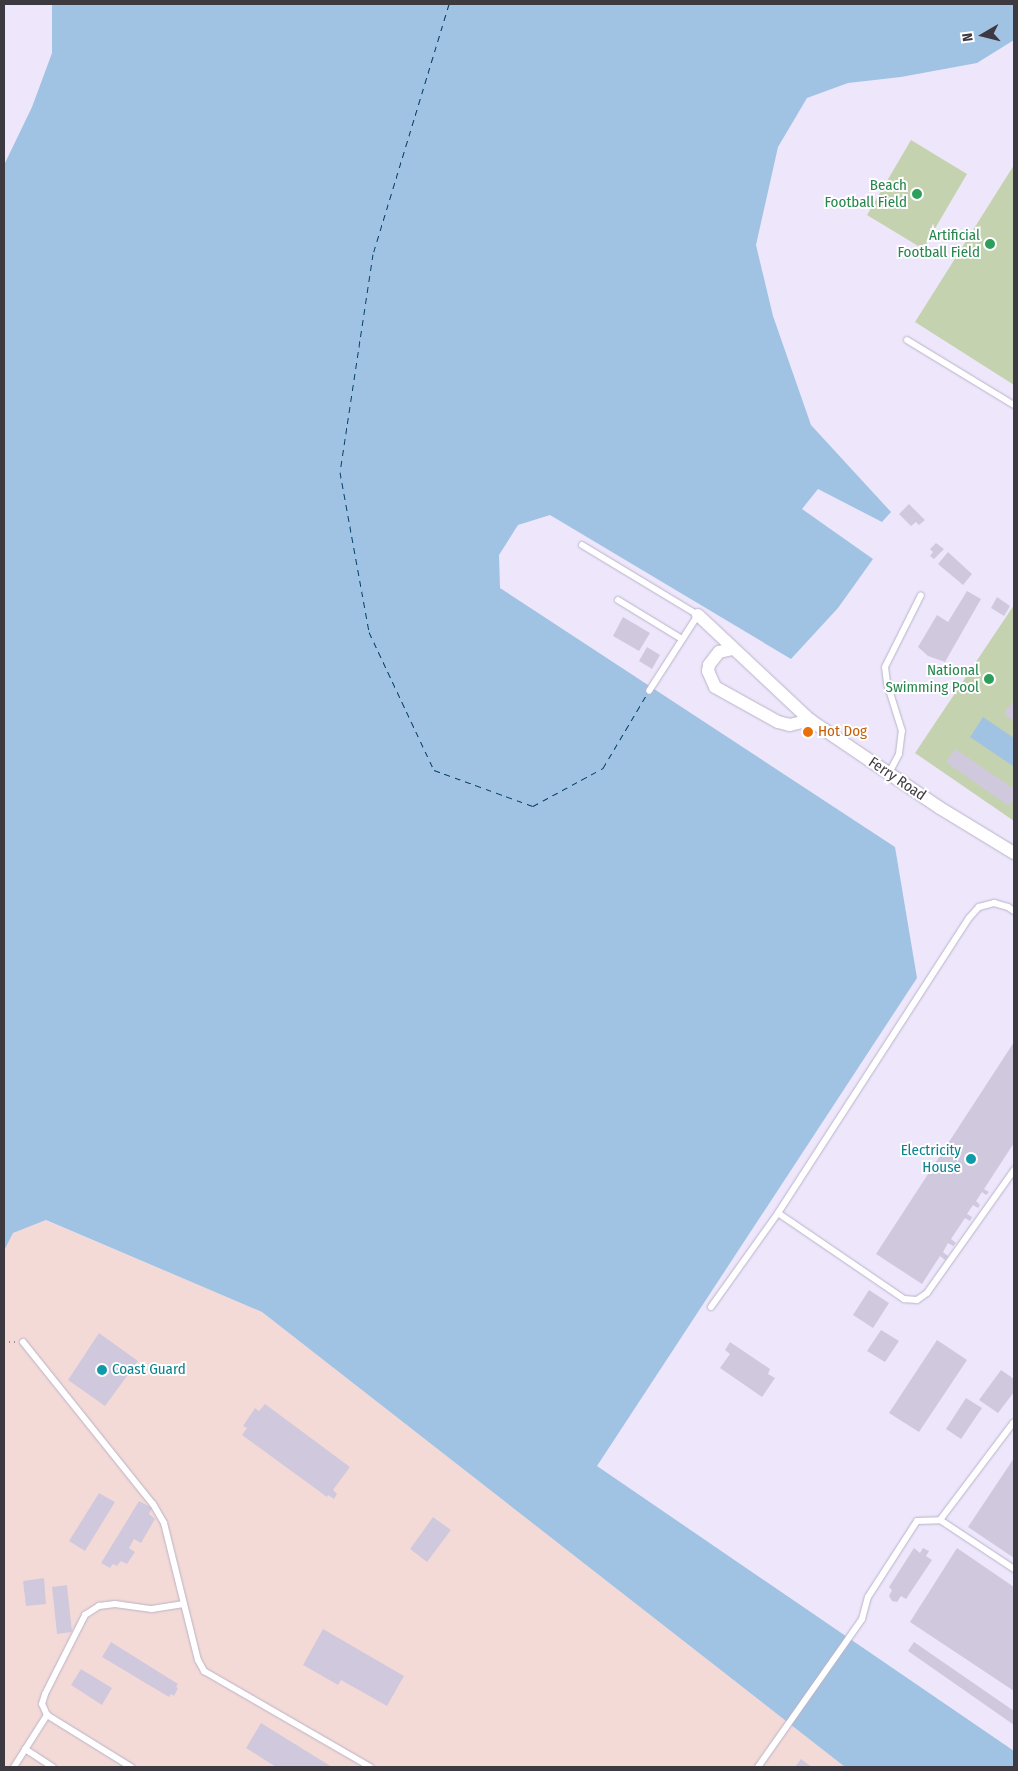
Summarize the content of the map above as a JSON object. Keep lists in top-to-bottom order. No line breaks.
{"streets":{"street":["Ferry Road"]},"places":["Beach Football Field","Artificial Football Field","National Swimming Pool","Hot Dog","Electricity House","Coast Guard"],"north":"left"}
